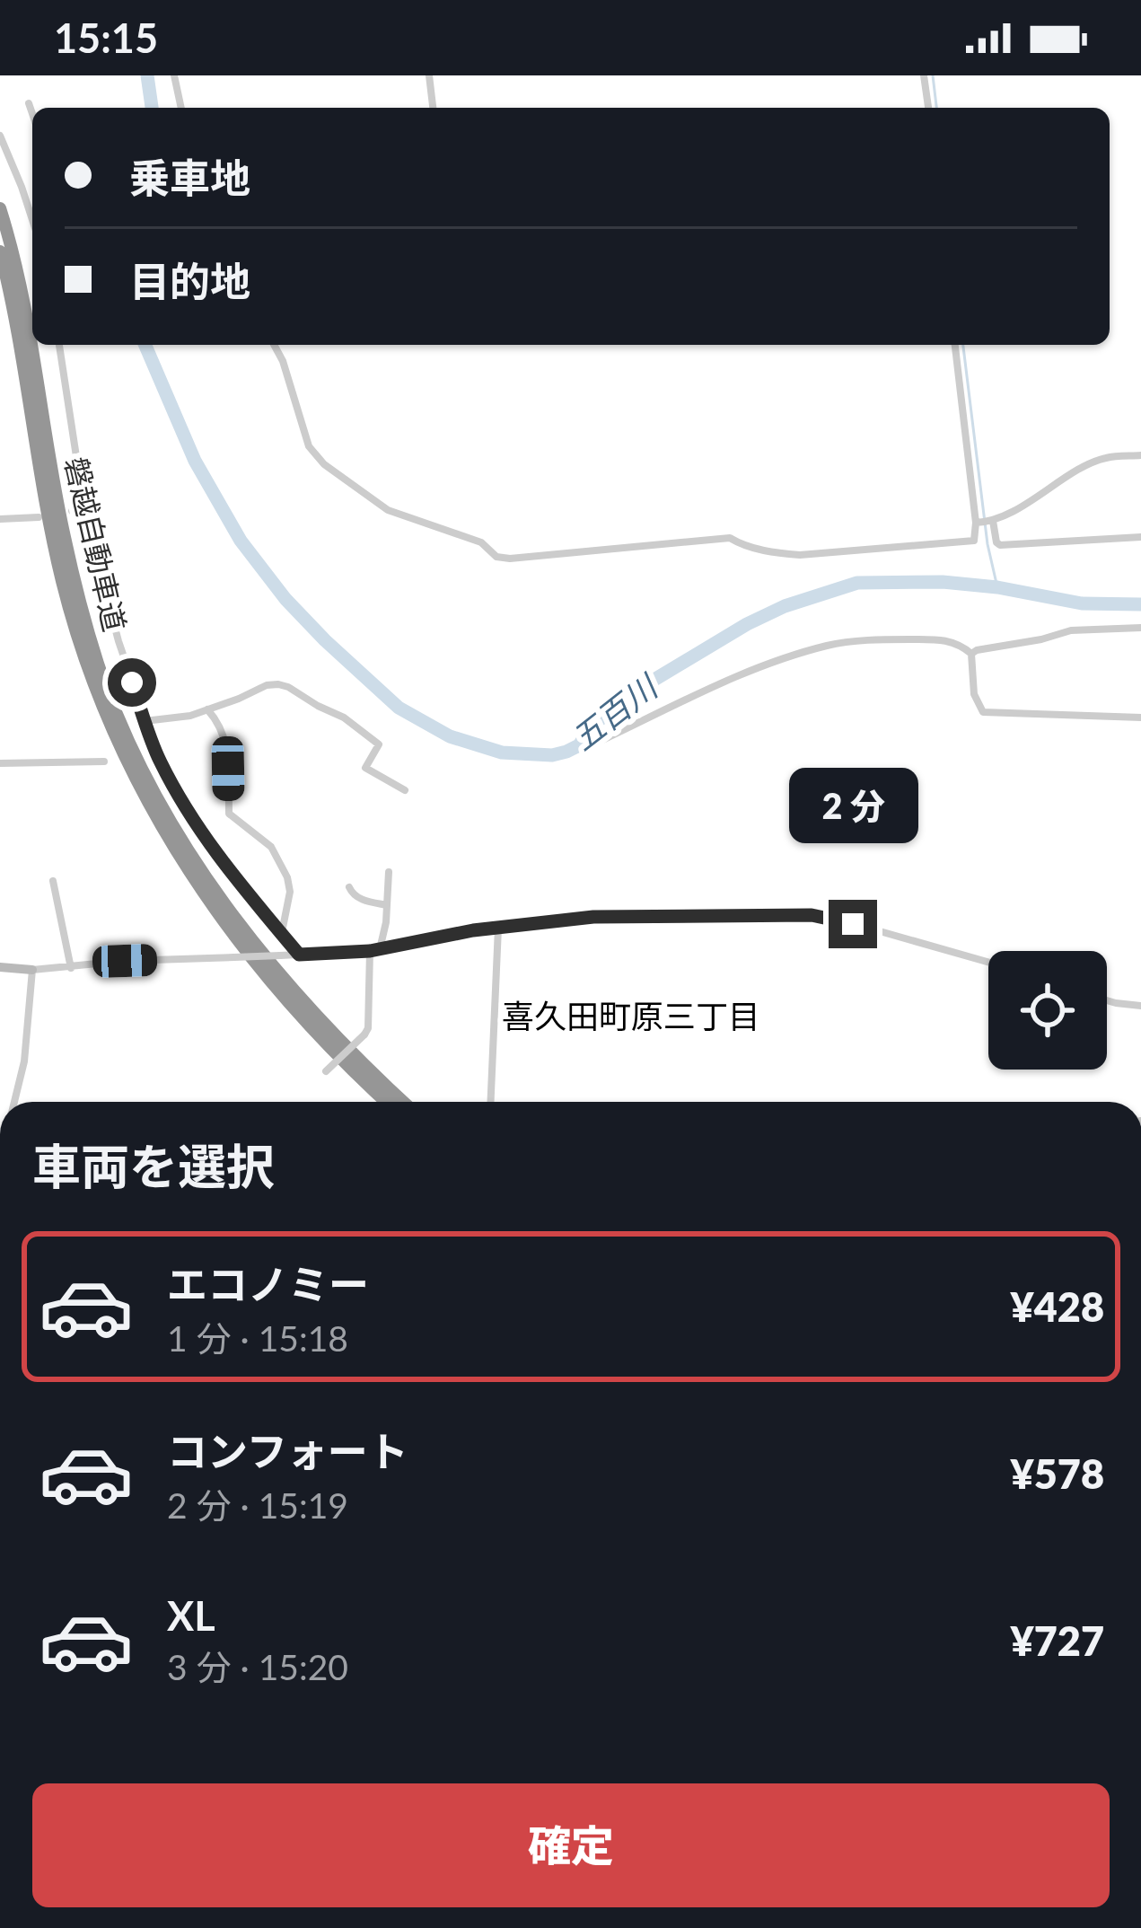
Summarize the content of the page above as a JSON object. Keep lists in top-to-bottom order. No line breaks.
{"streets":{"highway":["磐越自動車道"]},"districts":["喜久田町原三丁目"],"water":["五百川"],"page":{"status":"15:15","banner":["乗車地","目的地"],"bubble":"2 分","heading":"車両を選択","list":[{"name":"エコノミー","note":"1 分 · 15:18","value":"¥428"},{"name":"コンフォート","note":"2 分 · 15:19","value":"¥578"},{"name":"XL","note":"3 分 · 15:20","value":"¥727"}],"buttons":"確定"}}
